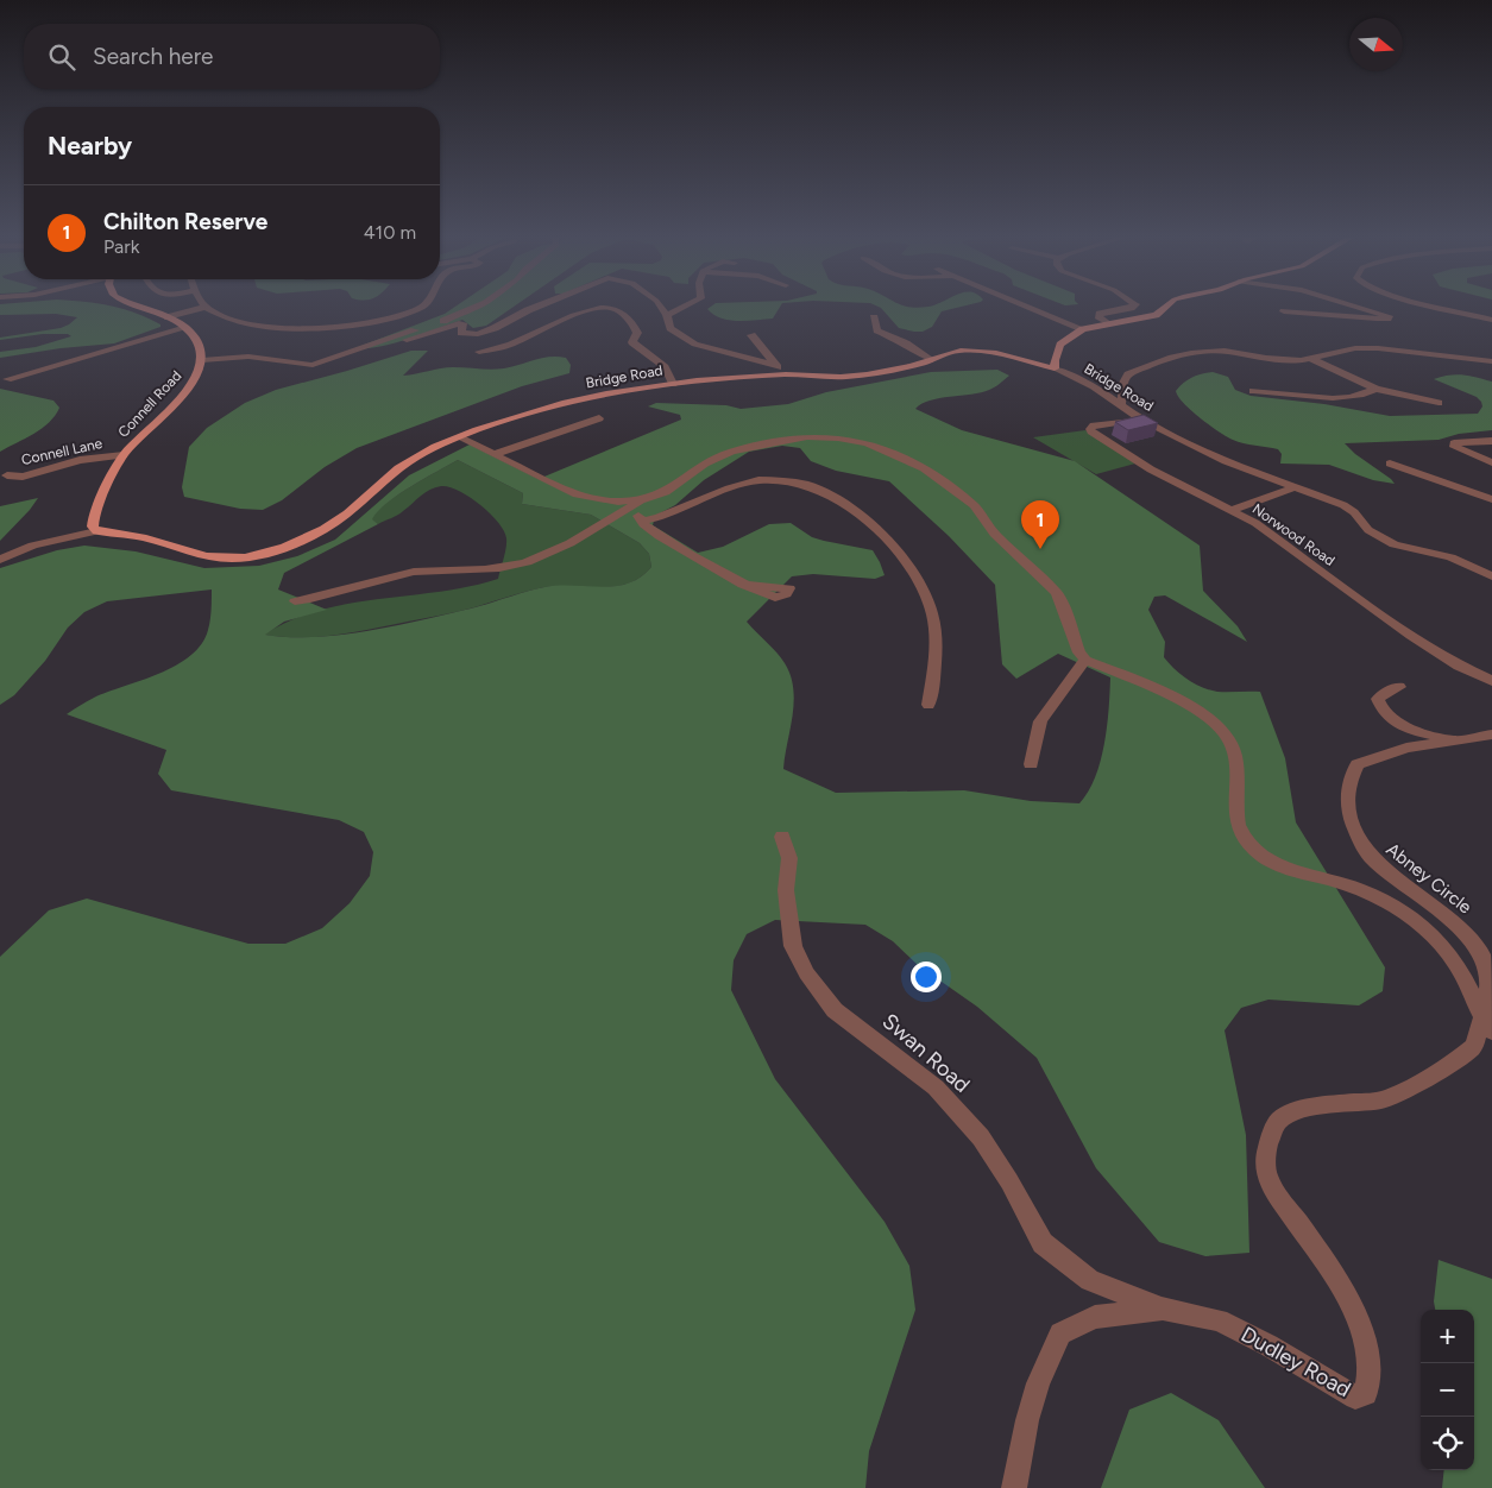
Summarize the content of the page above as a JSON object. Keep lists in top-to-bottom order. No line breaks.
{"streets":{"main road":["Bridge Road","Connell Road"],"street":["Connell Lane","Norwood Road","Abney Circle","Swan Road","Dudley Road"]},"crossings":[["Bridge Road","Connell Road"],["Bridge Road","Norwood Road"],["Connell Road","Connell Lane"],["Abney Circle","Dudley Road"],["Swan Road","Dudley Road"]],"north":"right","page":{"search":"Search here","heading":"Nearby","list":[{"mark":"1","name":"Chilton Reserve","note":"Park","value":"410 m"}],"pins":"1","map_buttons":["+","−"]}}
